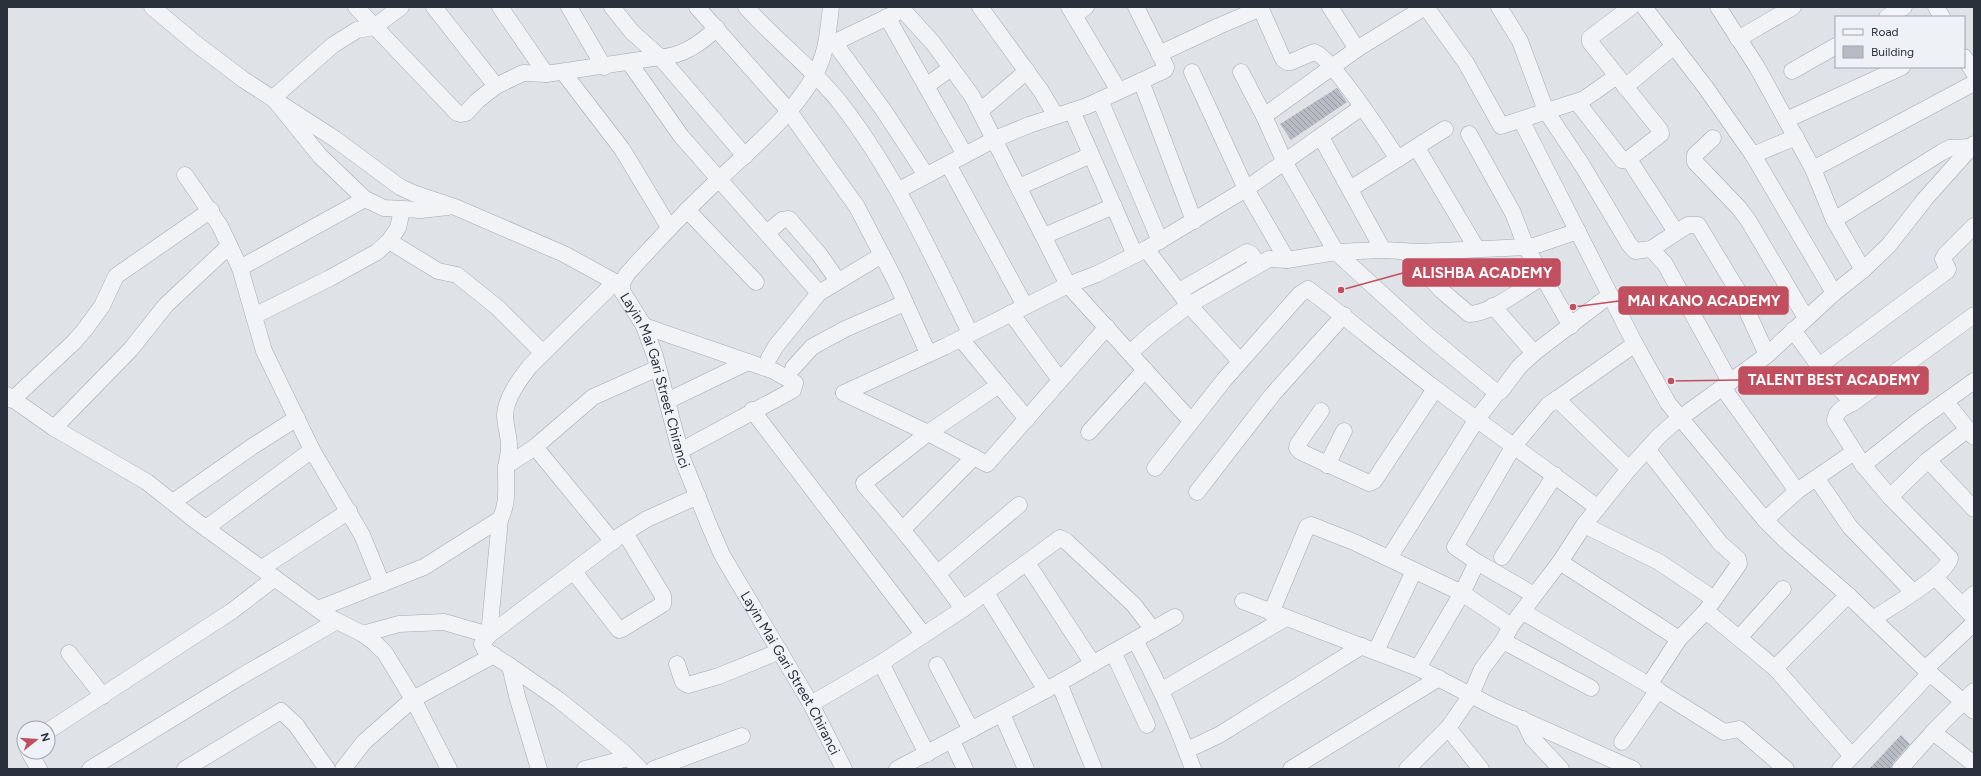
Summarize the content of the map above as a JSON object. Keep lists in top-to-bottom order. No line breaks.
{"streets":{"street":["Layin Mai Gari Street Chiranci"]},"places":["ALISHBA ACADEMY","MAI KANO ACADEMY","TALENT BEST ACADEMY"],"legend":["Road","Building"],"north":"right"}
